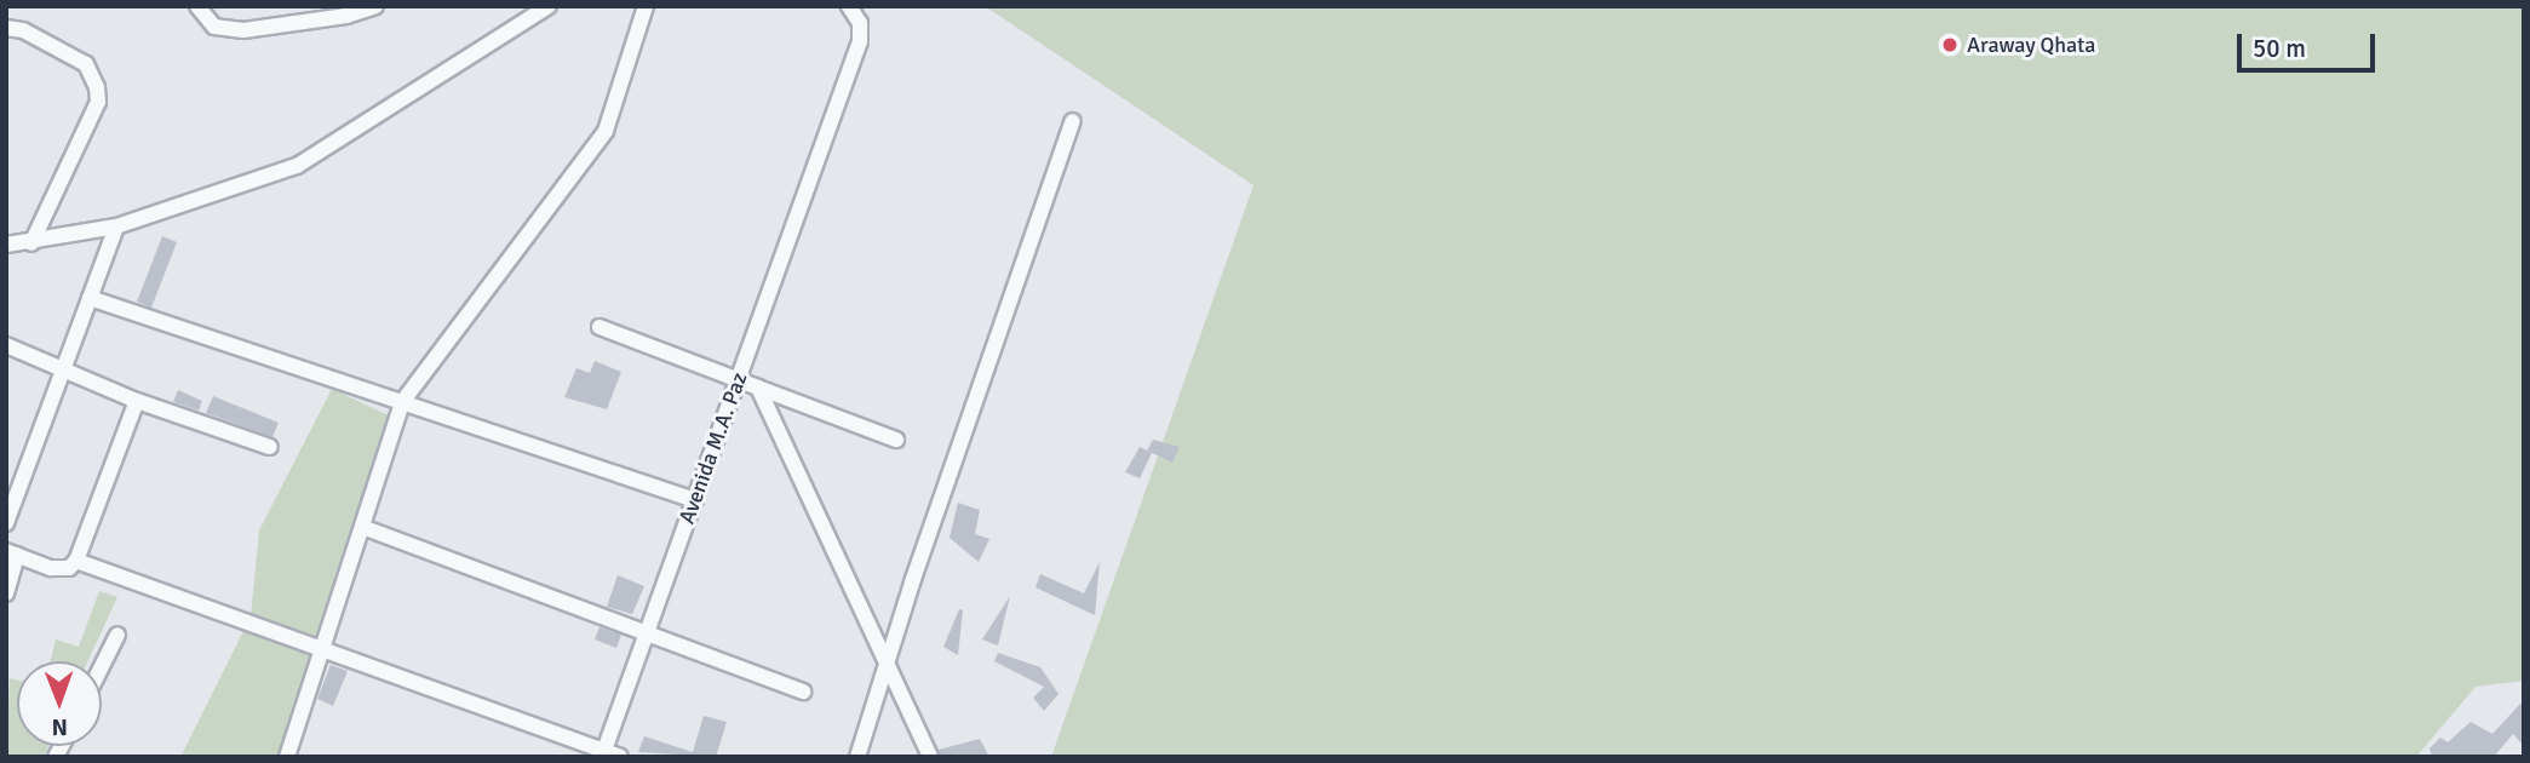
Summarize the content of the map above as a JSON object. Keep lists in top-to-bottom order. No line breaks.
{"streets":{"street":["Avenida M.A. Paz"]},"places":["Araway Qhata"],"scale_bar":"50 m","north":"bottom"}
